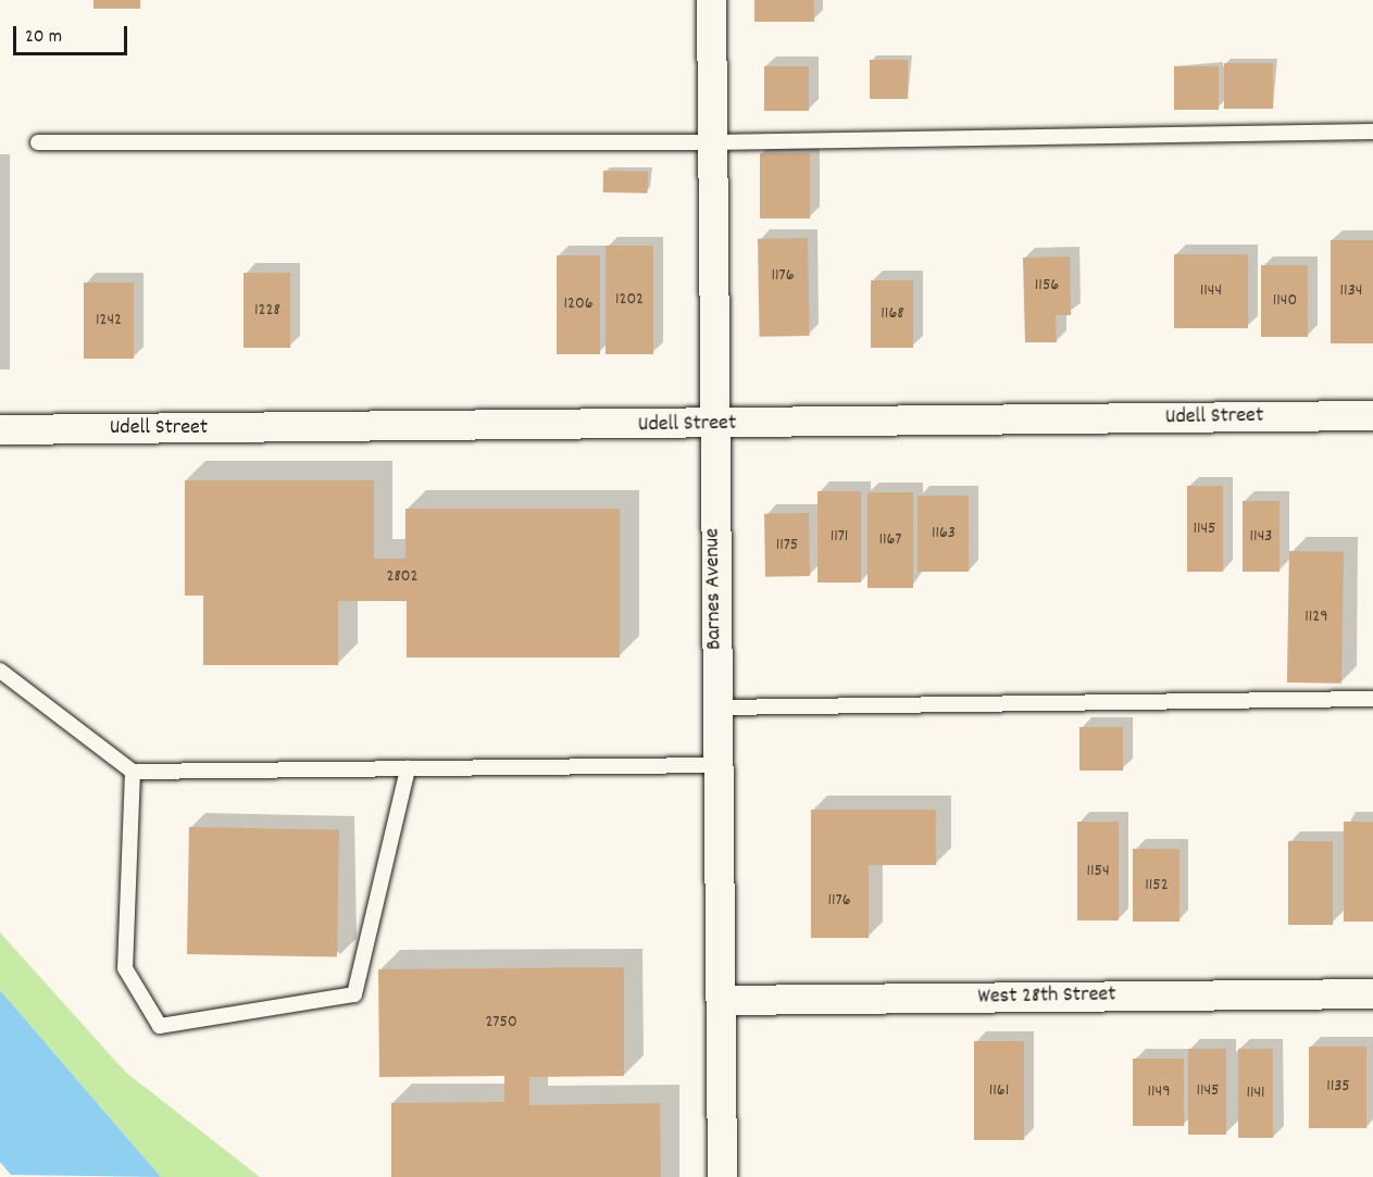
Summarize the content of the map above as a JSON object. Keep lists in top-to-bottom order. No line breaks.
{"streets":{"street":["Udell Street","Barnes Avenue","West 28th Street"]},"crossings":[["Udell Street","Barnes Avenue"],["Barnes Avenue","West 28th Street"]],"house_numbers":["1176","1156","1144","1134","1202","1140","1206","1228","1168","1242","1145","1163","1171","1143","1167","1175","2802","1129","1154","1152","1176","2750","1135","1161","1145","1149","1141"],"scale_bar":"20 m"}
